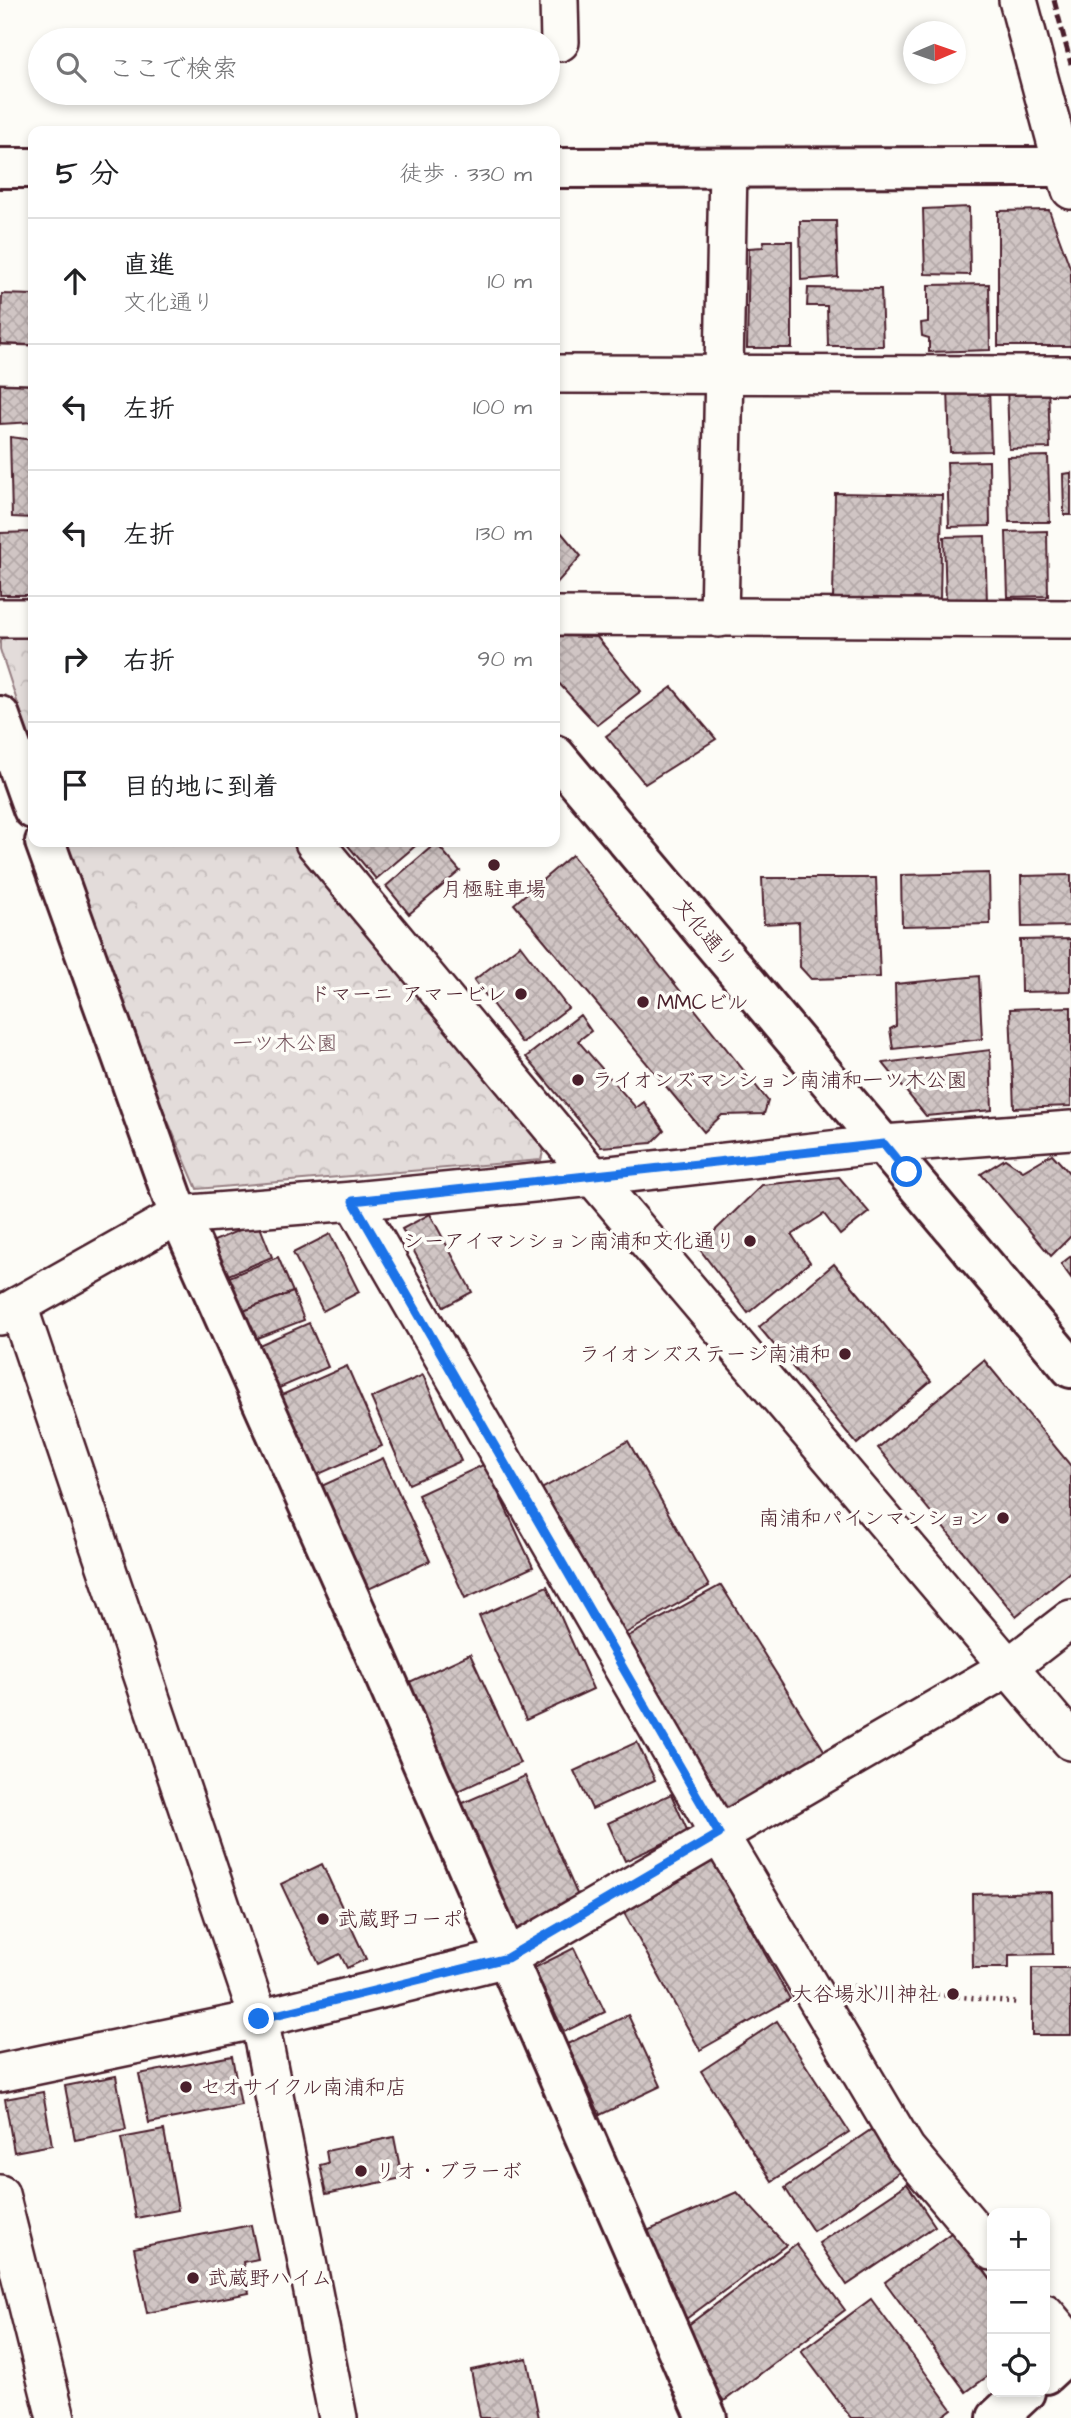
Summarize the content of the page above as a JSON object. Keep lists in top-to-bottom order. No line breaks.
{"streets":{"street":["文化通り"]},"parks":["一ツ木公園"],"places":["月極駐車場","ドマーニ アマービレ","MMCビル","ライオンズマンション南浦和一ツ木公園","シーアイマンション南浦和文化通り","ライオンズステージ南浦和","南浦和パインマンション","武蔵野コーポ","大谷場氷川神社","セオサイクル南浦和店","リオ・ブラーボ","武蔵野ハイム"],"north":"right","page":{"search":"ここで検索","heading":["5 分","徒歩 · 330 m"],"list":[["直進","文化通り","10 m"],["左折","100 m"],["左折","130 m"],["右折","90 m"],"目的地に到着"],"map_buttons":["+","−"]}}
